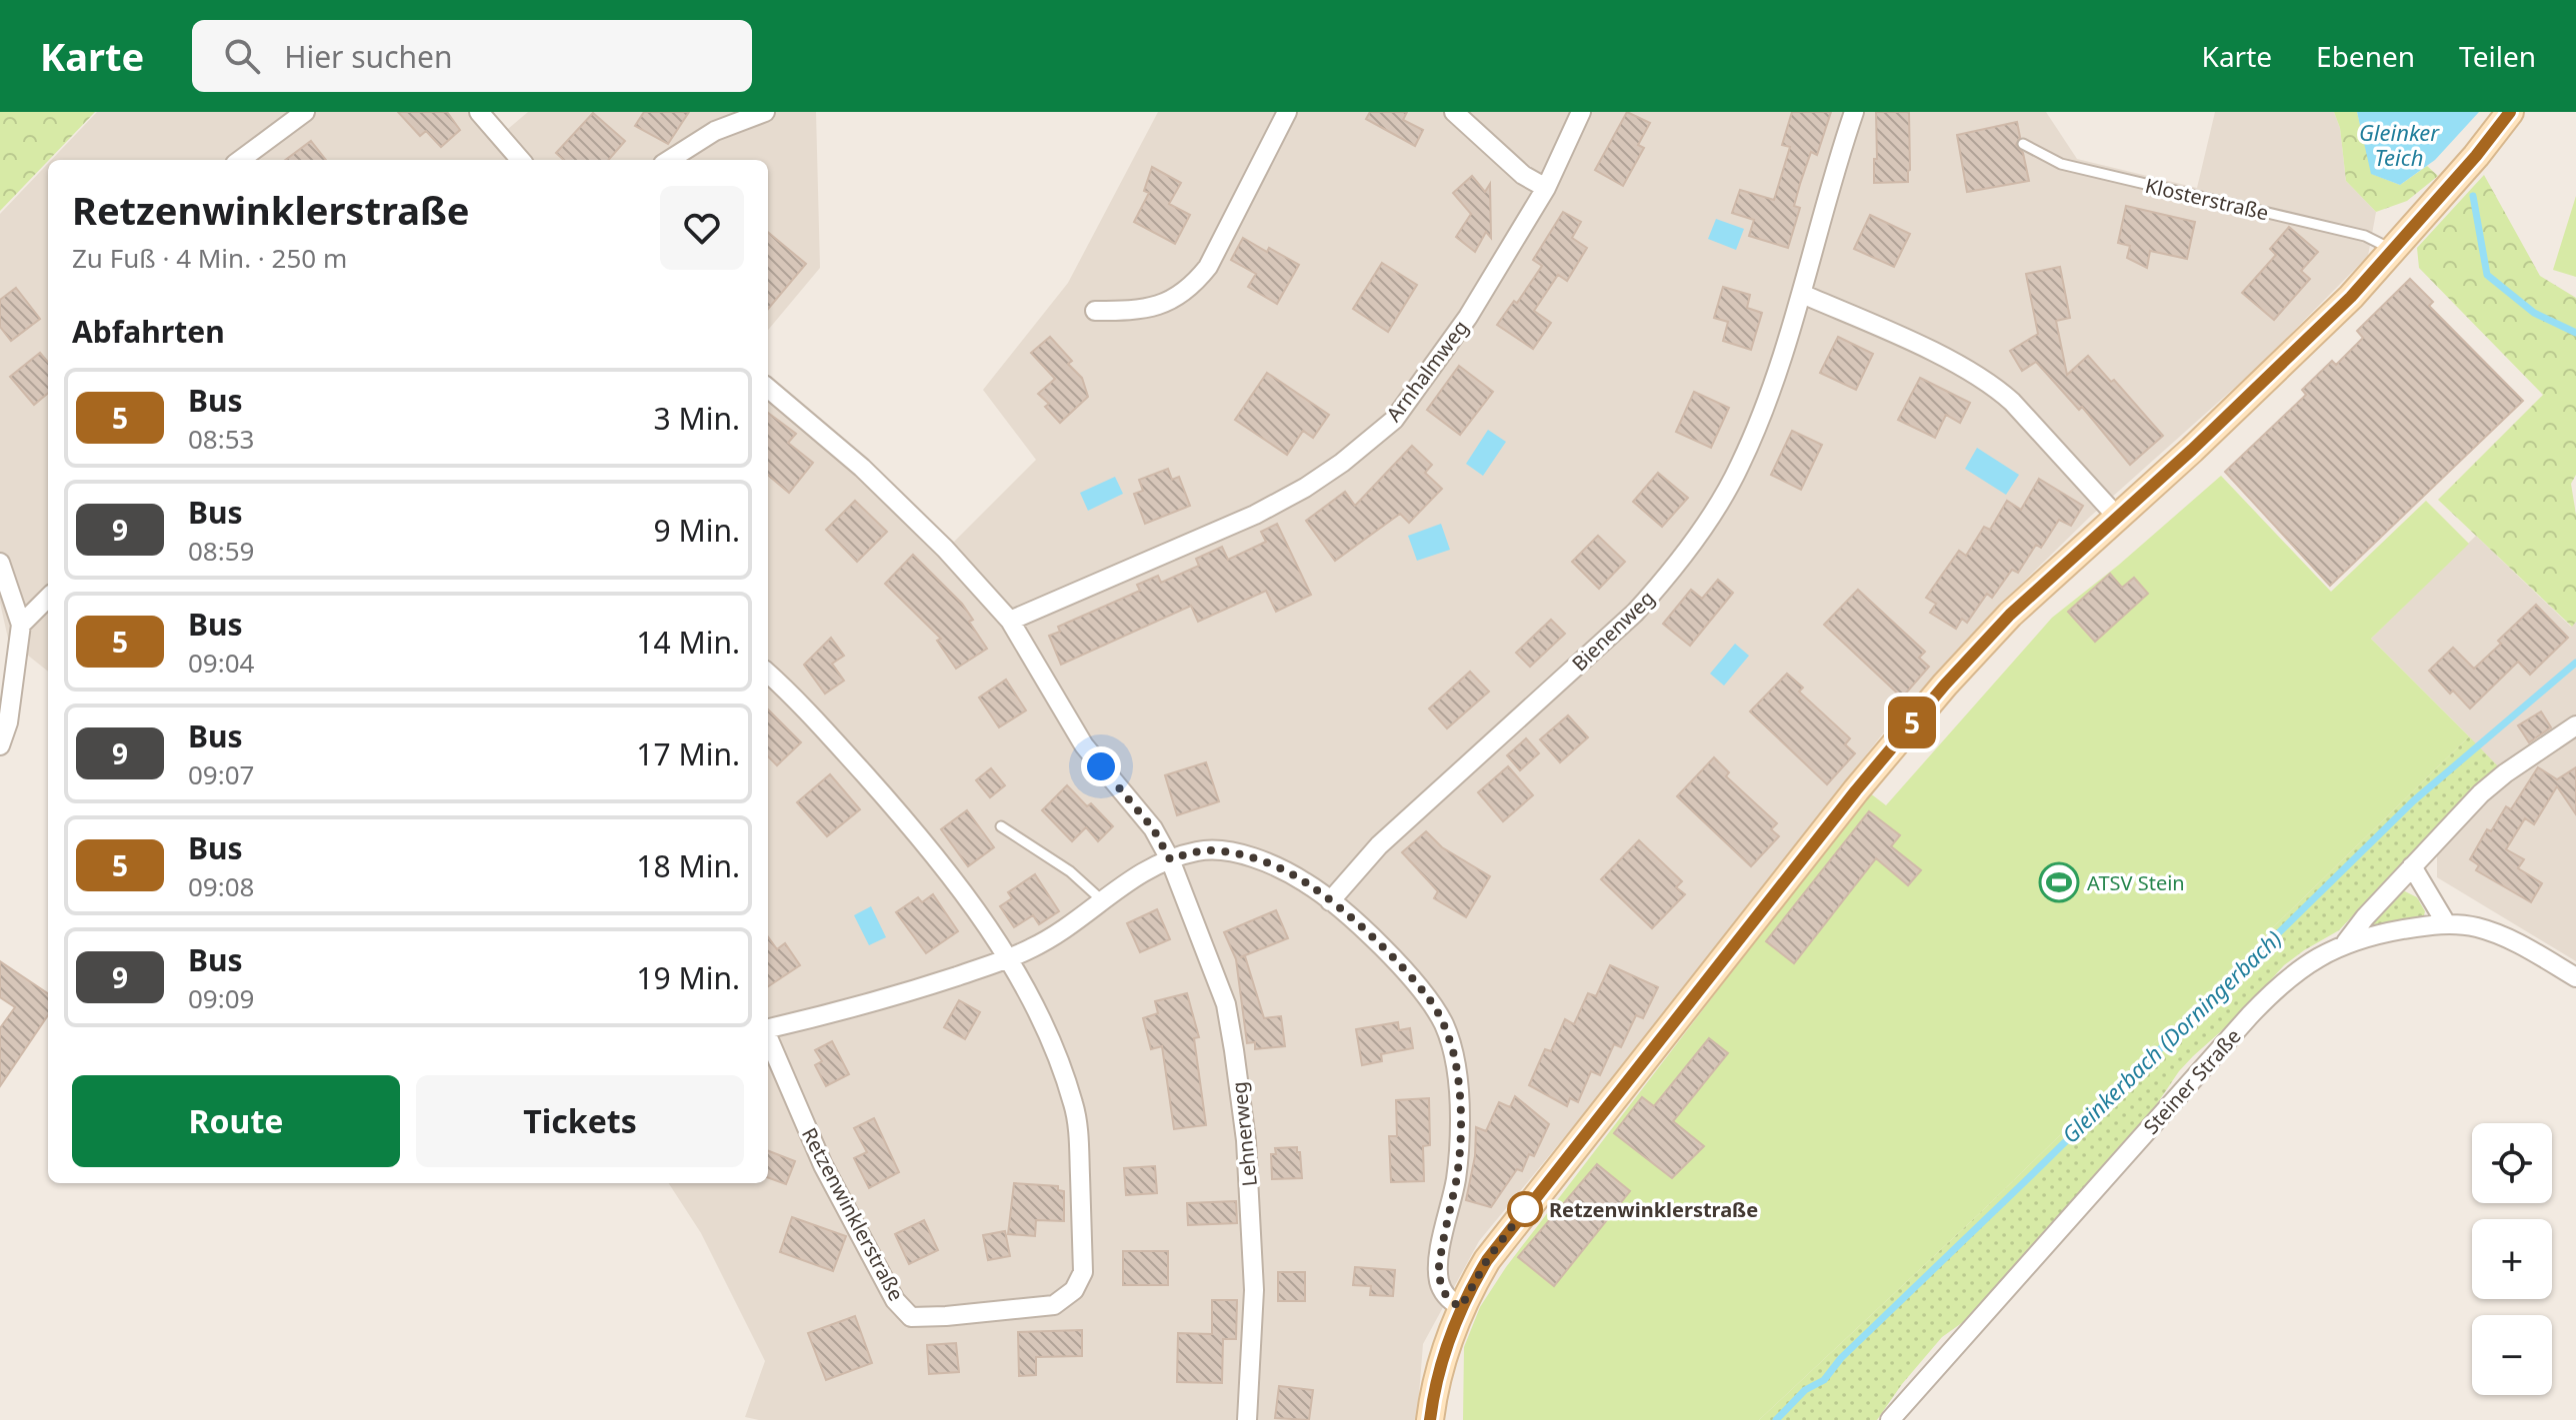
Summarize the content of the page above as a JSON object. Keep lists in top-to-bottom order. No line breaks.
{"streets":{"street":["Arnhalmweg","Bienenweg","Steiner Straße","Lehnerweg","Retzenwinklerstraße"],"lane":["Klosterstraße"]},"crossings":[["Bienenweg","Retzenwinklerstraße"],["Lehnerweg","Retzenwinklerstraße"]],"water":["Gleinker Teich","Gleinkerbach (Dorningerbach)"],"places":{"sports":["ATSV Stein"],"other":["Retzenwinklerstraße"]},"lines":["bus line 5"],"page":{"header":"Karte","search":"Hier suchen","nav":["Karte","Ebenen","Teilen"],"on_map":"5","heading":[["Retzenwinklerstraße","Zu Fuß · 4 Min. · 250 m"],"Abfahrten"],"list":[{"mark":"5","name":"Bus","note":"08:53","value":"3 Min."},{"mark":"9","name":"Bus","note":"08:59","value":"9 Min."},{"mark":"5","name":"Bus","note":"09:04","value":"14 Min."},{"mark":"9","name":"Bus","note":"09:07","value":"17 Min."},{"mark":"5","name":"Bus","note":"09:08","value":"18 Min."},{"mark":"9","name":"Bus","note":"09:09","value":"19 Min."}],"buttons":["Route","Tickets"],"map_buttons":["+","−"]}}
